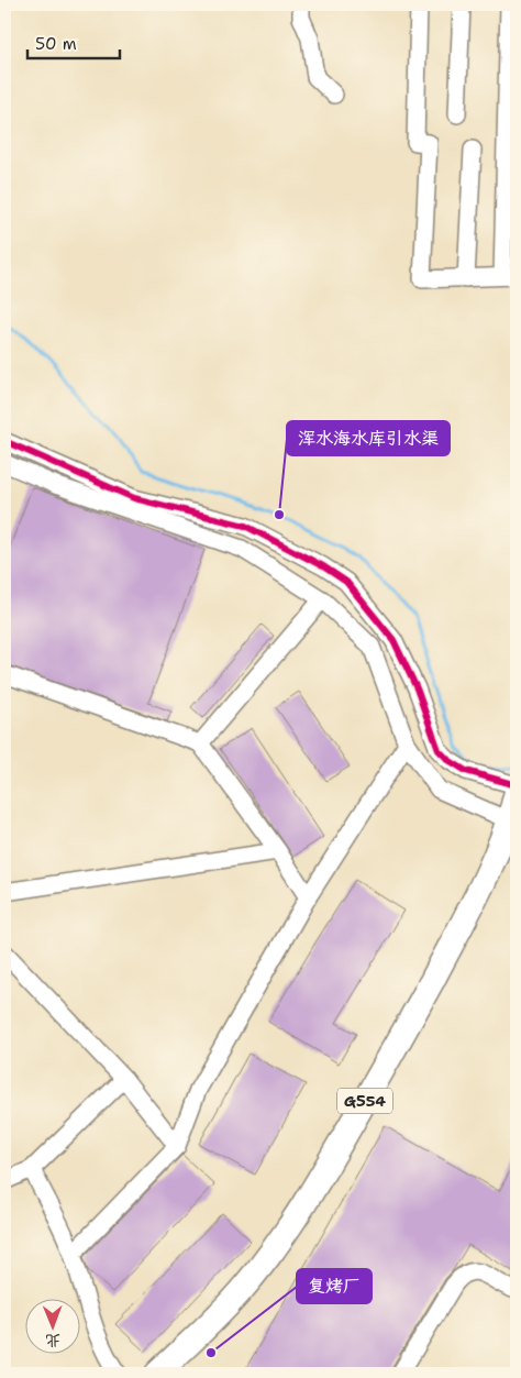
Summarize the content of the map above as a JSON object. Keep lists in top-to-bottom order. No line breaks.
{"streets":{"highway":["G554"]},"places":["浑水海水库引水渠","复烤厂"],"scale_bar":"50 m","north":"bottom"}
